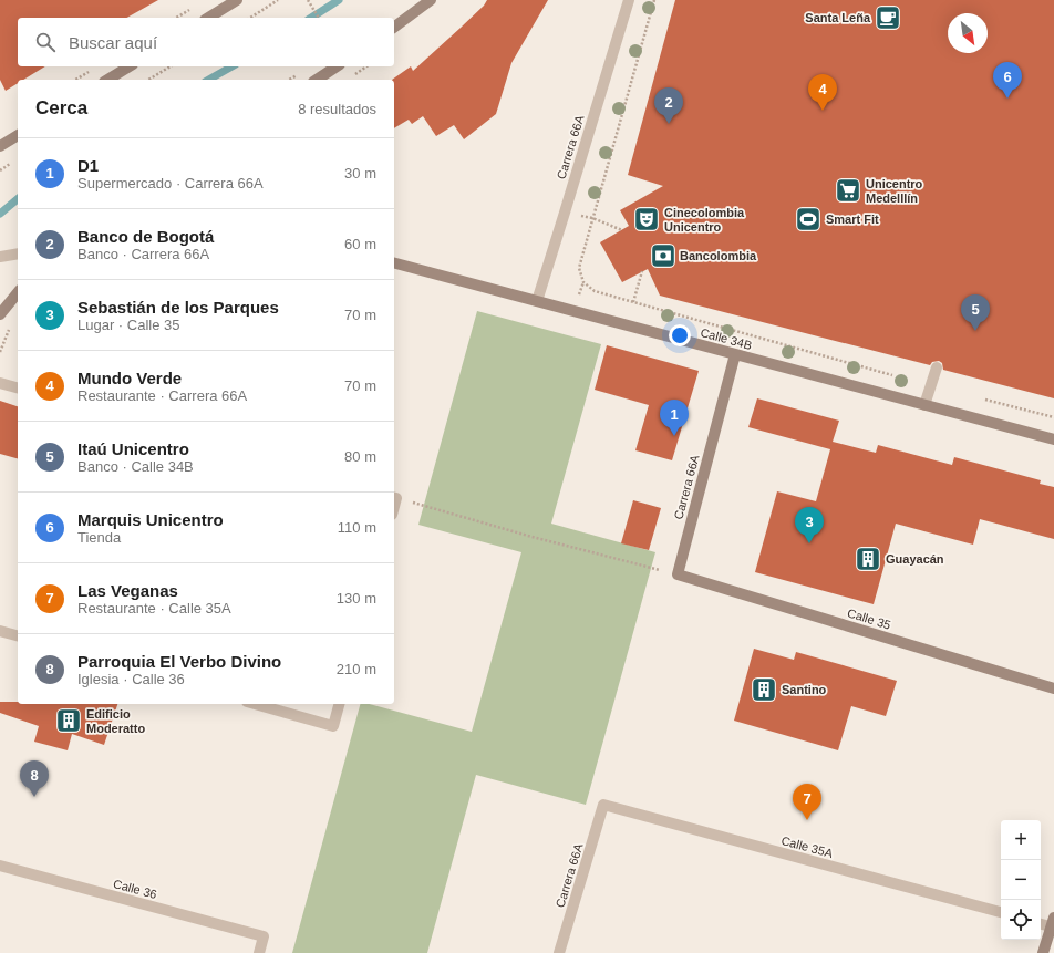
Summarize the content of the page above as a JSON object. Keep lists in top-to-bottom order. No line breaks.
{"streets":{"street":["Carrera 66A","Calle 34B","Calle 35","Calle 35A","Calle 36"]},"crossings":[["Carrera 66A","Calle 34B"],["Carrera 66A","Calle 35"],["Carrera 66A","Calle 35A"]],"places":{"cafe":["Santa Leña"],"supermarket":["Unicentro Medelllín"],"theatre":["Cinecolombia Unicentro"],"sports":["Smart Fit"],"bank":["Bancolombia"],"building":["Guayacán","Santino","Edificio Moderatto"]},"north":"bottom right","page":{"search":"Buscar aquí","pins":["6","4","2","5","1","3","8","7"],"heading":["Cerca","8 resultados"],"list":[{"mark":"1","name":"D1","note":"Supermercado · Carrera 66A","value":"30 m"},{"mark":"2","name":"Banco de Bogotá","note":"Banco · Carrera 66A","value":"60 m"},{"mark":"3","name":"Sebastián de los Parques","note":"Lugar · Calle 35","value":"70 m"},{"mark":"4","name":"Mundo Verde","note":"Restaurante · Carrera 66A","value":"70 m"},{"mark":"5","name":"Itaú Unicentro","note":"Banco · Calle 34B","value":"80 m"},{"mark":"6","name":"Marquis Unicentro","note":"Tienda","value":"110 m"},{"mark":"7","name":"Las Veganas","note":"Restaurante · Calle 35A","value":"130 m"},{"mark":"8","name":"Parroquia El Verbo Divino","note":"Iglesia · Calle 36","value":"210 m"}],"map_buttons":["+","−"]}}
